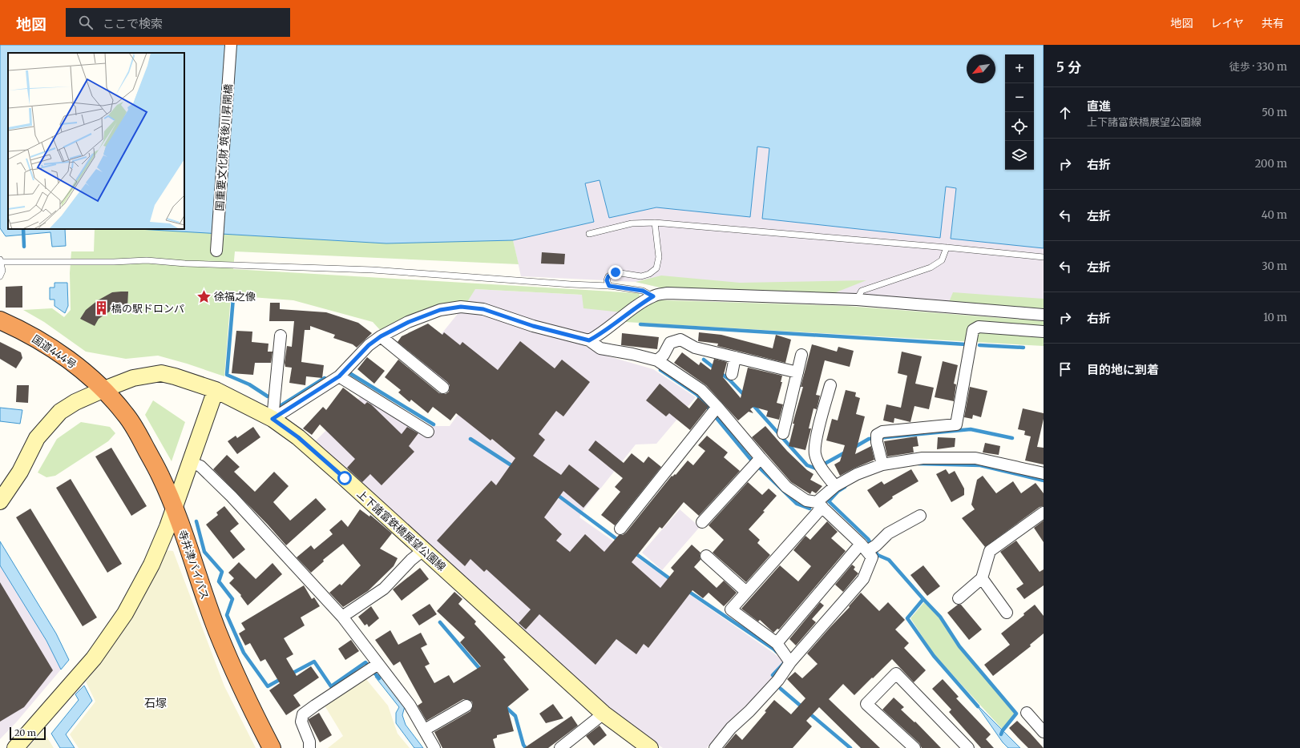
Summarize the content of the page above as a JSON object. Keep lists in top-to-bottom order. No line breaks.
{"streets":{"highway":["国道444号","寺井津バイパス"],"street":["国重要文化財 筑後川昇開橋","上下諸富鉄橋展望公園線"]},"crossings":[["国道444号","上下諸富鉄橋展望公園線"],["国道444号","寺井津バイパス"],["上下諸富鉄橋展望公園線","寺井津バイパス"]],"districts":["石塚"],"places":{"place":["徐福之像"],"building":["橋の駅ドロンパ"]},"scale_bar":"20 m","north":"bottom left","page":{"header":"地図","search":"ここで検索","nav":["地図","レイヤ","共有"],"heading":["5 分","徒歩 · 330 m"],"map_buttons":["+","−"],"list":[["直進","上下諸富鉄橋展望公園線","50 m"],["右折","200 m"],["左折","40 m"],["左折","30 m"],["右折","10 m"],"目的地に到着"],"scale":"20 m"}}
